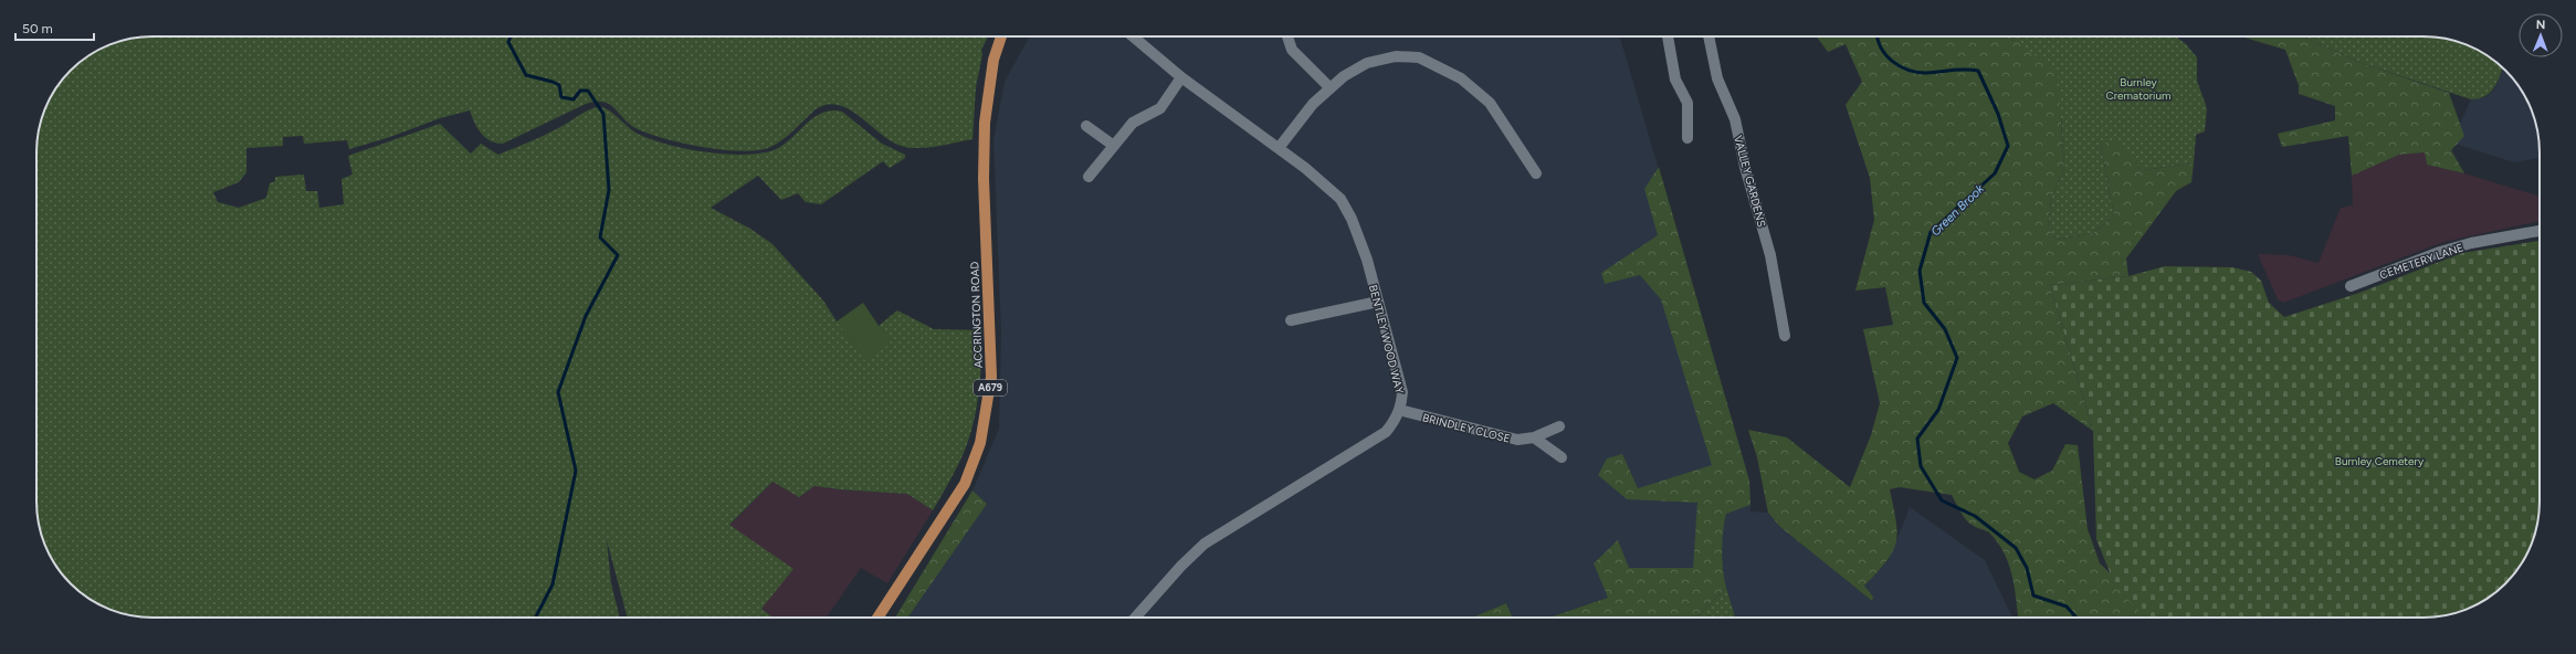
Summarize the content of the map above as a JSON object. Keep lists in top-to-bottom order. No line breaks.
{"streets":{"main road":["ACCRINGTON ROAD","A679"],"street":["VALLEY GARDENS","CEMETERY LANE","BENTLEY WOOD WAY","BRINDLEY CLOSE"]},"crossings":[["BENTLEY WOOD WAY","BRINDLEY CLOSE"]],"water":["Green Brook"],"parks":["Burnley Crematorium","Burnley Cemetery"],"scale_bar":"50 m","north":"top"}
